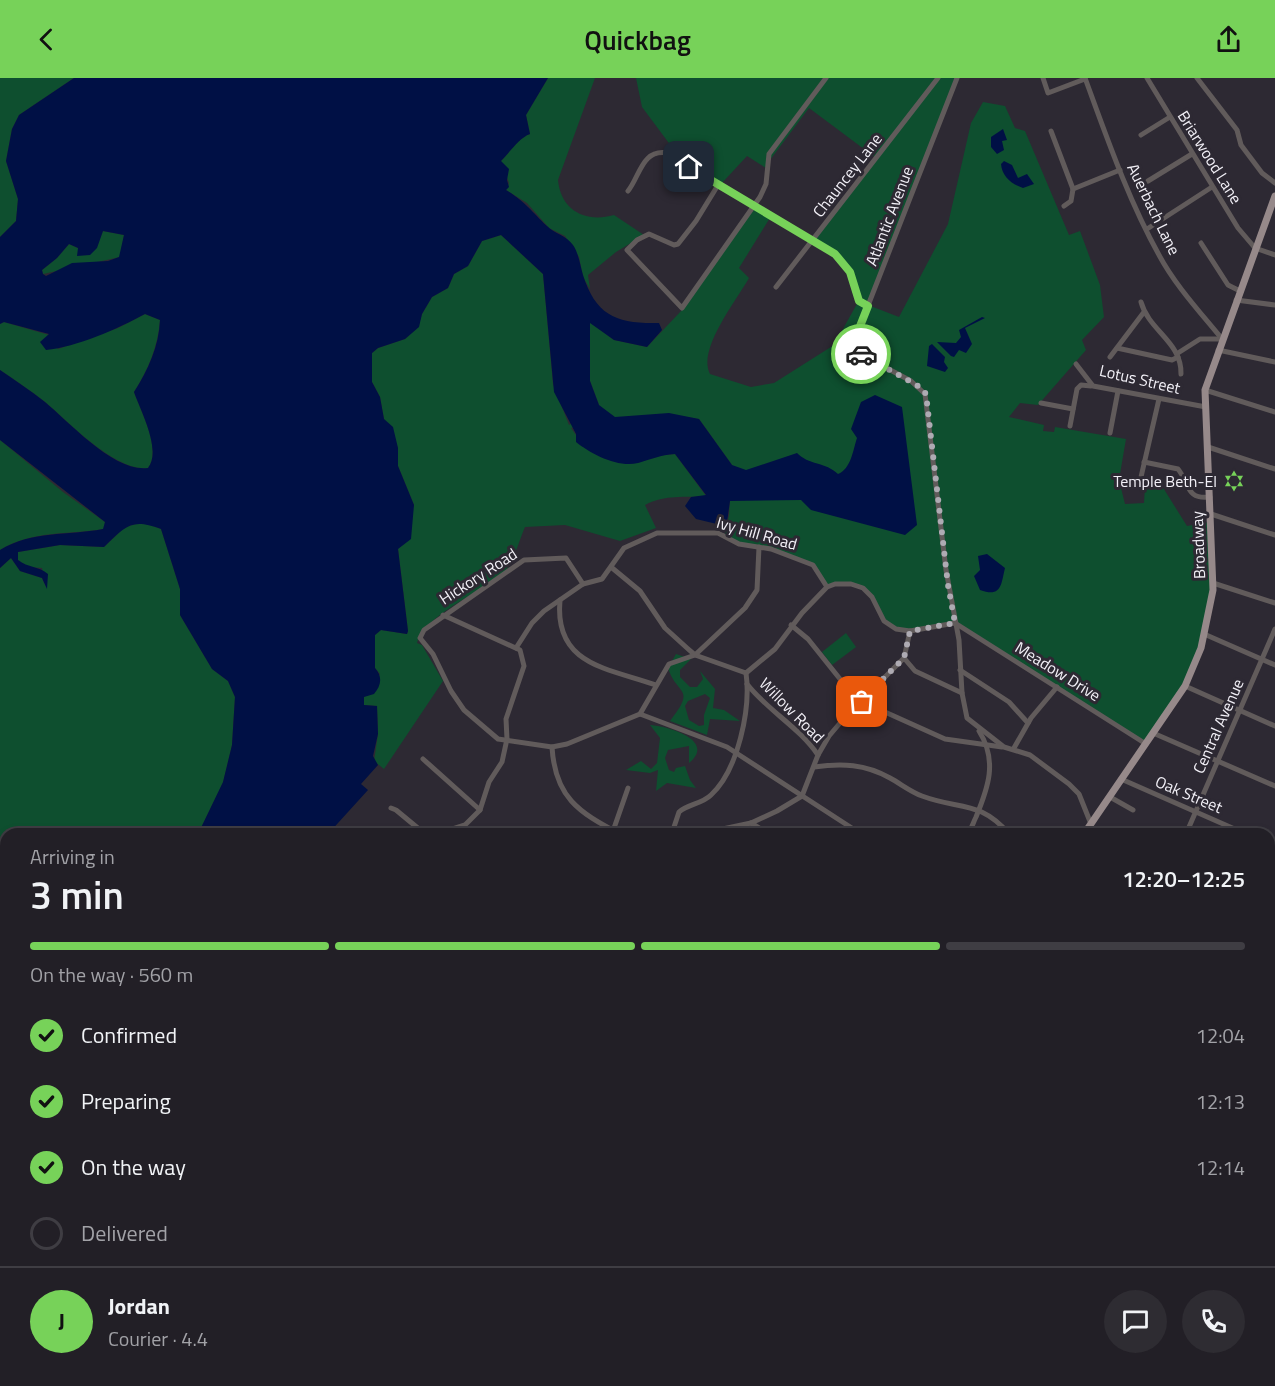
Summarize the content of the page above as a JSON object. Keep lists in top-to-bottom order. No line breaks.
{"streets":{"main road":["Broadway"],"street":["Briarwood Lane","Chauncey Lane","Auerbach Lane","Atlantic Avenue","Lotus Street","Ivy Hill Road","Hickory Road","Meadow Drive","Willow Road","Central Avenue","Oak Street"]},"crossings":[["Briarwood Lane","Broadway"],["Auerbach Lane","Broadway"],["Lotus Street","Broadway"],["Ivy Hill Road","Hickory Road"],["Ivy Hill Road","Willow Road"],["Broadway","Meadow Drive"],["Broadway","Oak Street"],["Central Avenue","Oak Street"]],"places":{"synagogue":["Temple Beth-El"]},"page":{"header":"Quickbag","heading":["3 min","Arriving in","12:20–12:25"],"panel":["Jordan","Courier · 4.4"],"bar":"On the way · 560 m","list":[["Confirmed","12:04"],["Preparing","12:13"],["On the way","12:14"],"Delivered"],"round":"J"}}
